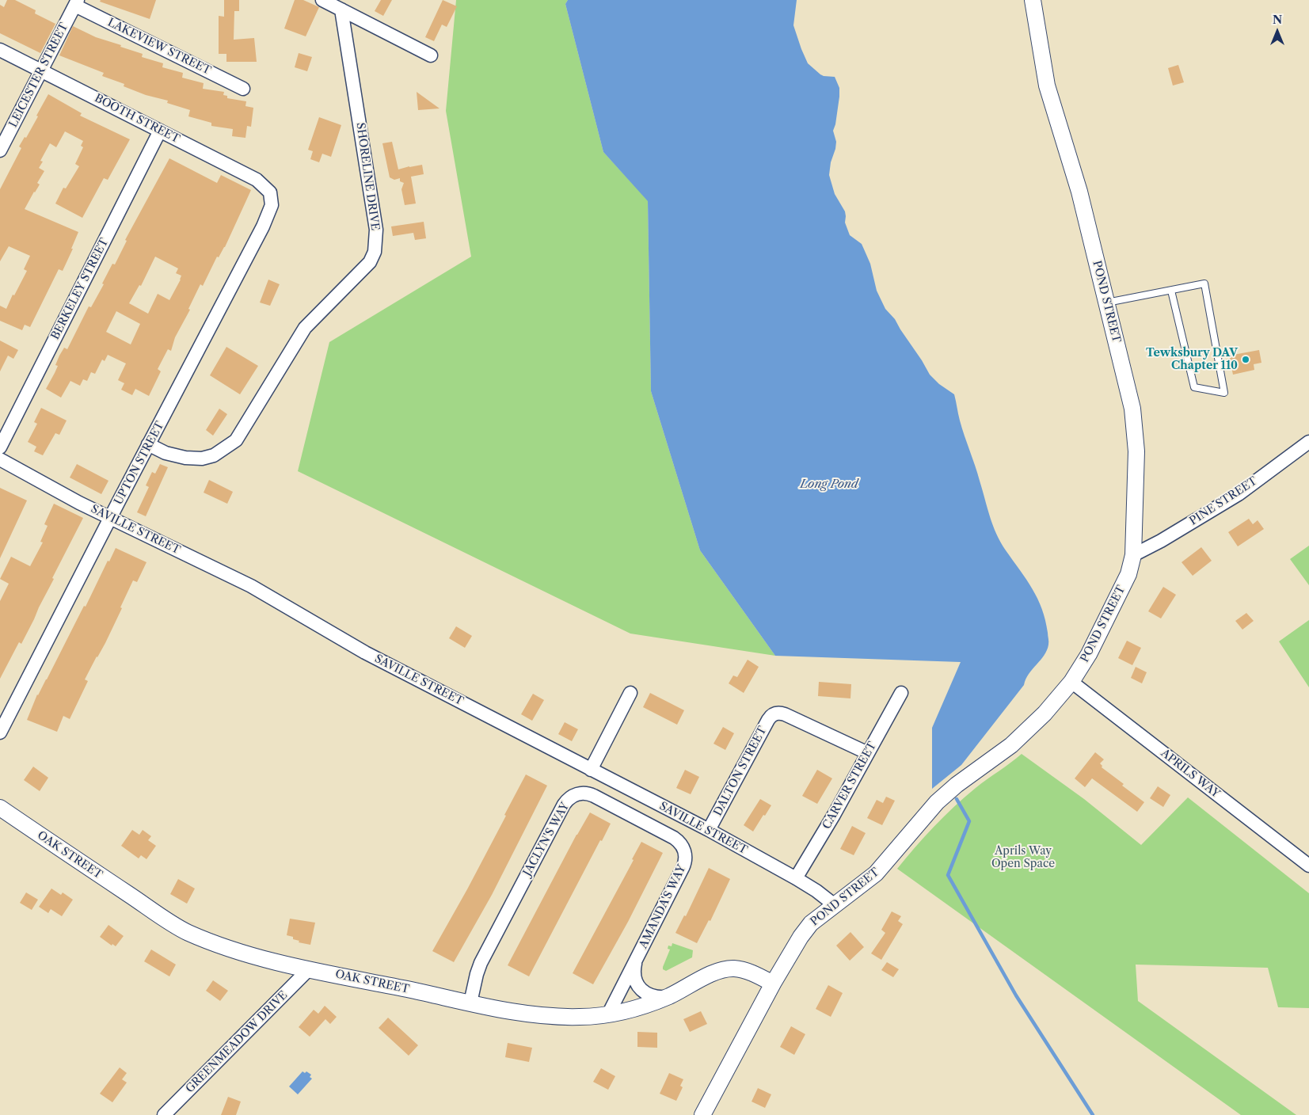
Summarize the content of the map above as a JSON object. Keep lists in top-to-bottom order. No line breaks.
{"streets":{"street":["LAKEVIEW STREET","LEICESTER STREET","BOOTH STREET","SHORELINE DRIVE","BERKELEY STREET","POND STREET","UPTON STREET","PINE STREET","SAVILLE STREET","DALTON STREET","APRILS WAY","CARVER STREET","JACLYN'S WAY","OAK STREET","AMANDA'S WAY","GREENMEADOW DRIVE"]},"crossings":[["LAKEVIEW STREET","LEICESTER STREET"],["LEICESTER STREET","BOOTH STREET"],["BOOTH STREET","BERKELEY STREET"],["BOOTH STREET","UPTON STREET"],["SHORELINE DRIVE","UPTON STREET"],["POND STREET","PINE STREET"],["POND STREET","SAVILLE STREET"],["POND STREET","APRILS WAY"],["POND STREET","OAK STREET"],["UPTON STREET","SAVILLE STREET"],["SAVILLE STREET","DALTON STREET"],["SAVILLE STREET","CARVER STREET"],["DALTON STREET","CARVER STREET"],["JACLYN'S WAY","OAK STREET"],["JACLYN'S WAY","AMANDA'S WAY"],["OAK STREET","AMANDA'S WAY"],["OAK STREET","GREENMEADOW DRIVE"]],"water":["Long Pond"],"parks":["Aprils Way Open Space"],"places":["Tewksbury DAV Chapter 110"],"north":"top"}
